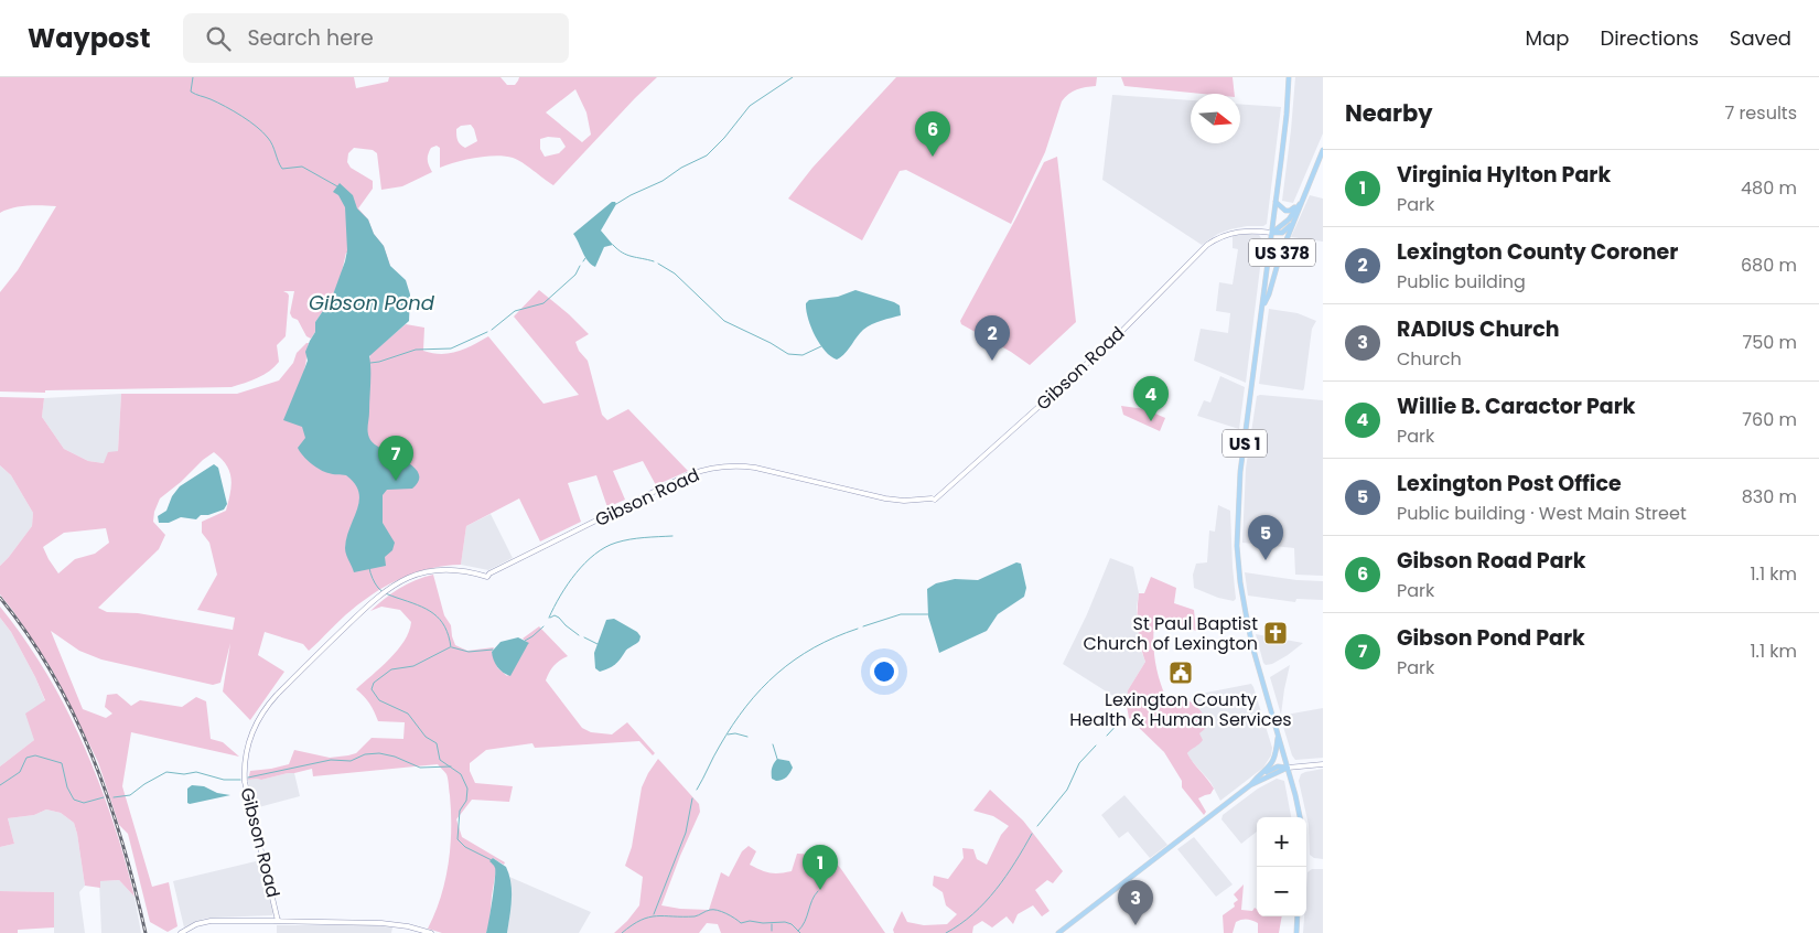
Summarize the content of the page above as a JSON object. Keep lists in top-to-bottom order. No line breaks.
{"streets":{"main road":["US 378","US 1"],"street":["Gibson Road"]},"crossings":[["US 378","Gibson Road"],["US 378","US 1"],["Gibson Road","US 1"]],"water":["Gibson Pond"],"places":{"church":["St Paul Baptist Church of Lexington"],"public building":["Lexington County Health & Human Services"]},"north":"right","page":{"header":"Waypost","search":"Search here","nav":["Map","Directions","Saved"],"heading":["Nearby","7 results"],"pins":["6","2","4","7","5","1","3"],"list":[{"mark":"1","name":"Virginia Hylton Park","note":"Park","value":"480 m"},{"mark":"2","name":"Lexington County Coroner","note":"Public building","value":"680 m"},{"mark":"3","name":"RADIUS Church","note":"Church","value":"750 m"},{"mark":"4","name":"Willie B. Caractor Park","note":"Park","value":"760 m"},{"mark":"5","name":"Lexington Post Office","note":"Public building · West Main Street","value":"830 m"},{"mark":"6","name":"Gibson Road Park","note":"Park","value":"1.1 km"},{"mark":"7","name":"Gibson Pond Park","note":"Park","value":"1.1 km"}],"map_buttons":["+","−"]}}
